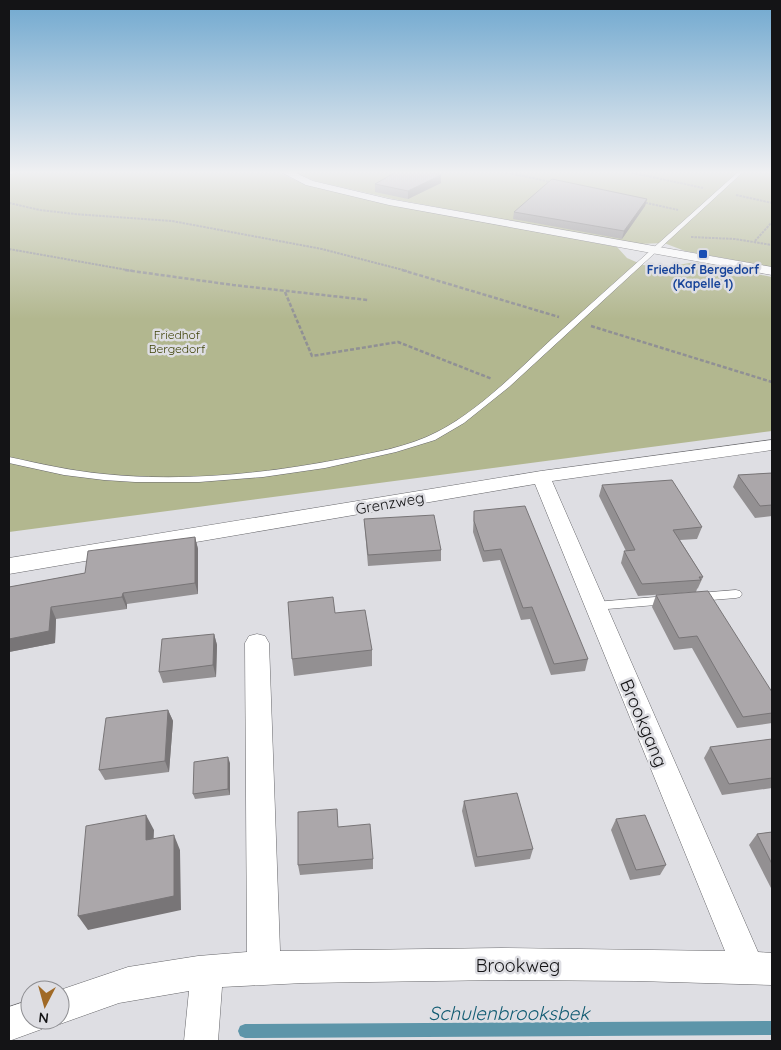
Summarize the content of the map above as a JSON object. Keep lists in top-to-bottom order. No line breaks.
{"streets":{"street":["Grenzweg","Brookgang","Brookweg"]},"crossings":[["Grenzweg","Brookgang"],["Brookgang","Brookweg"]],"water":["Schulenbrooksbek"],"parks":["Friedhof Bergedorf"],"places":{"transit":["Friedhof Bergedorf (Kapelle 1)"]},"north":"bottom"}
